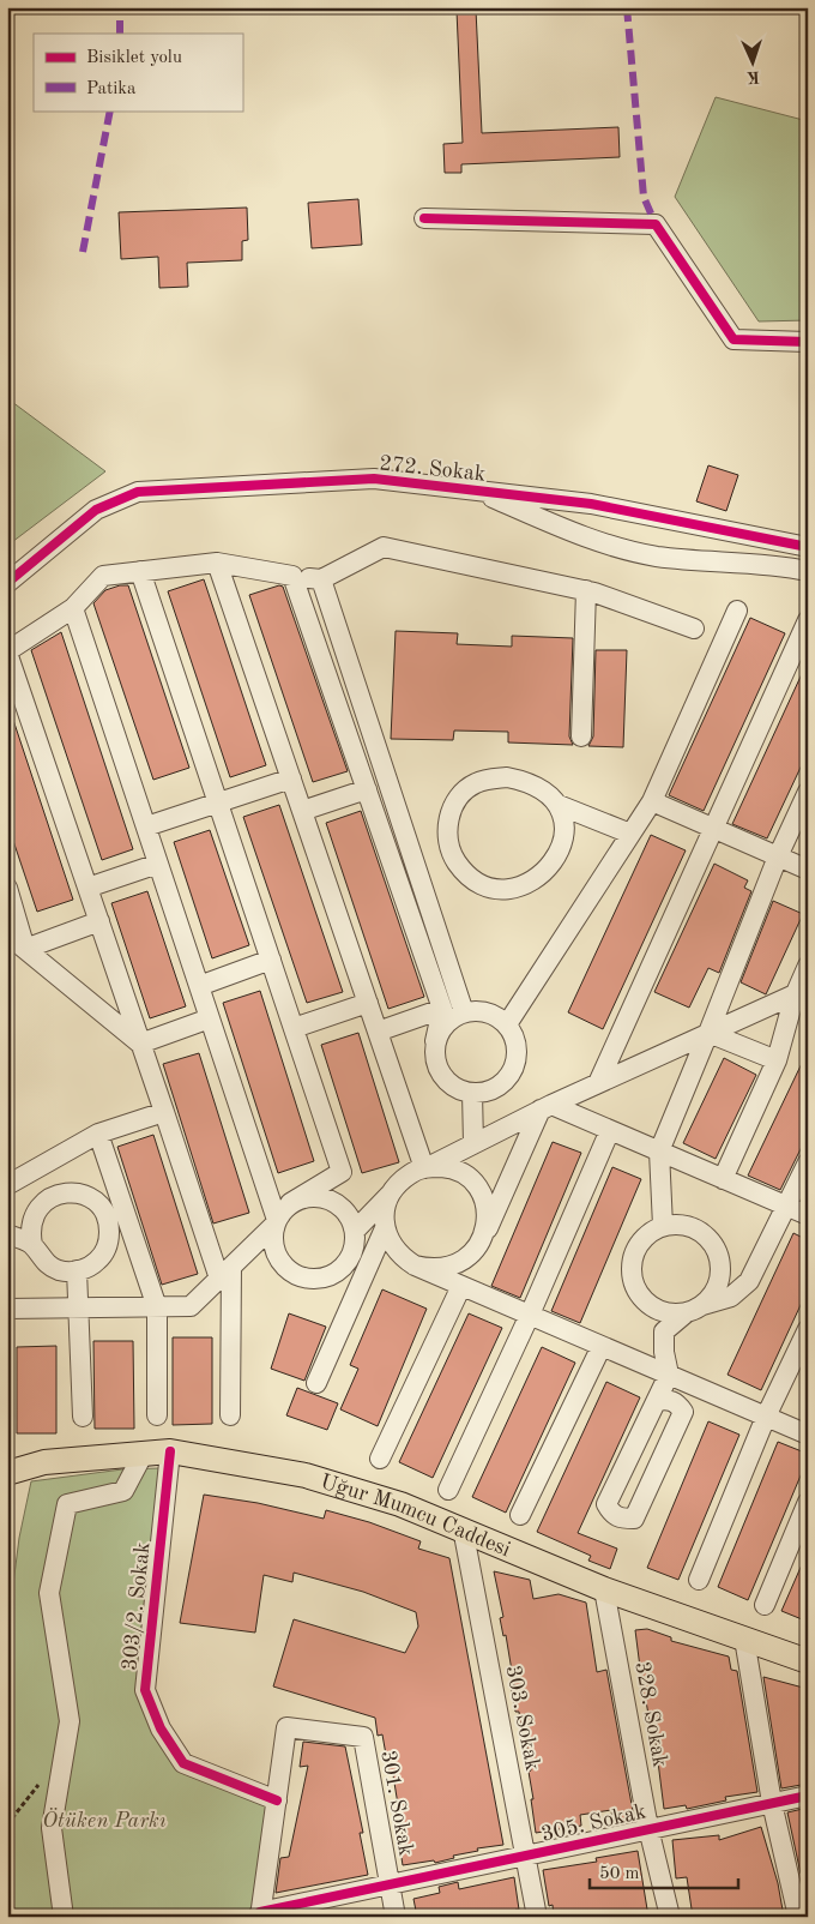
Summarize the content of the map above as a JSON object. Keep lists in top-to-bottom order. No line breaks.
{"streets":{"main road":["Uğur Mumcu Caddesi"],"street":["272. Sokak","303/2. Sokak","328. Sokak","303. Sokak","301. Sokak","305. Sokak"]},"crossings":[["Uğur Mumcu Caddesi","303/2. Sokak"],["Uğur Mumcu Caddesi","328. Sokak"],["Uğur Mumcu Caddesi","303. Sokak"],["303/2. Sokak","301. Sokak"],["328. Sokak","305. Sokak"],["303. Sokak","305. Sokak"],["301. Sokak","305. Sokak"]],"parks":["Ötüken Parkı"],"legend":["Bisiklet yolu","Patika"],"scale_bar":"50 m","north":"bottom"}
